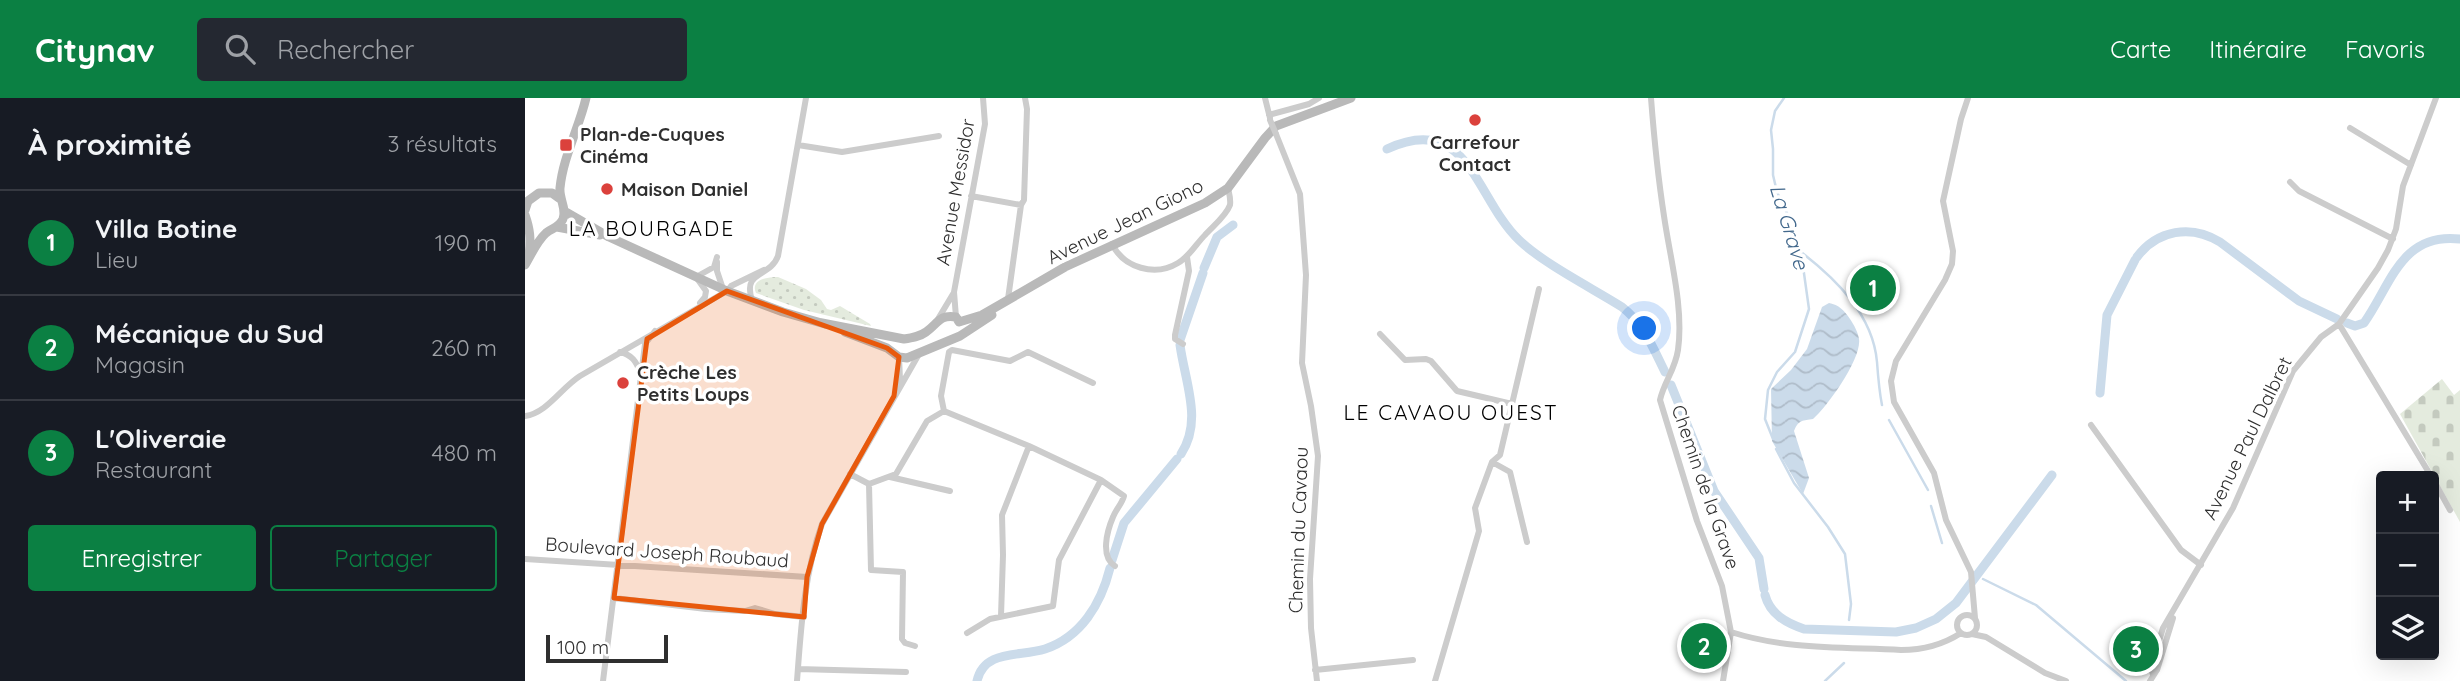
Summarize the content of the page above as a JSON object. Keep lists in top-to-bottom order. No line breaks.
{"streets":{"street":["Avenue Messidor","Avenue Jean Giono","Avenue Paul Dalbret","Chemin de la Grave","Chemin du Cavaou","Boulevard Joseph Roubaud"]},"crossings":[["Avenue Messidor","Avenue Jean Giono"],["Avenue Jean Giono","Chemin du Cavaou"]],"districts":["LA BOURGADE","LE CAVAOU OUEST"],"water":["La Grave"],"places":{"other":["Carrefour Contact","Maison Daniel","Crèche Les Petits Loups"],"transit":["Plan-de-Cuques Cinéma"]},"scale_bar":"100 m","page":{"header":"Citynav","search":"Rechercher","nav":["Carte","Itinéraire","Favoris"],"heading":["À proximité","3 résultats"],"list":[{"mark":"1","name":"Villa Botine","note":"Lieu","value":"190 m"},{"mark":"2","name":"Mécanique du Sud","note":"Magasin","value":"260 m"},{"mark":"3","name":"L'Oliveraie","note":"Restaurant","value":"480 m"}],"pins":["1","2","3"],"map_buttons":["+","−"],"buttons":["Enregistrer","Partager"],"scale":"100 m"}}
